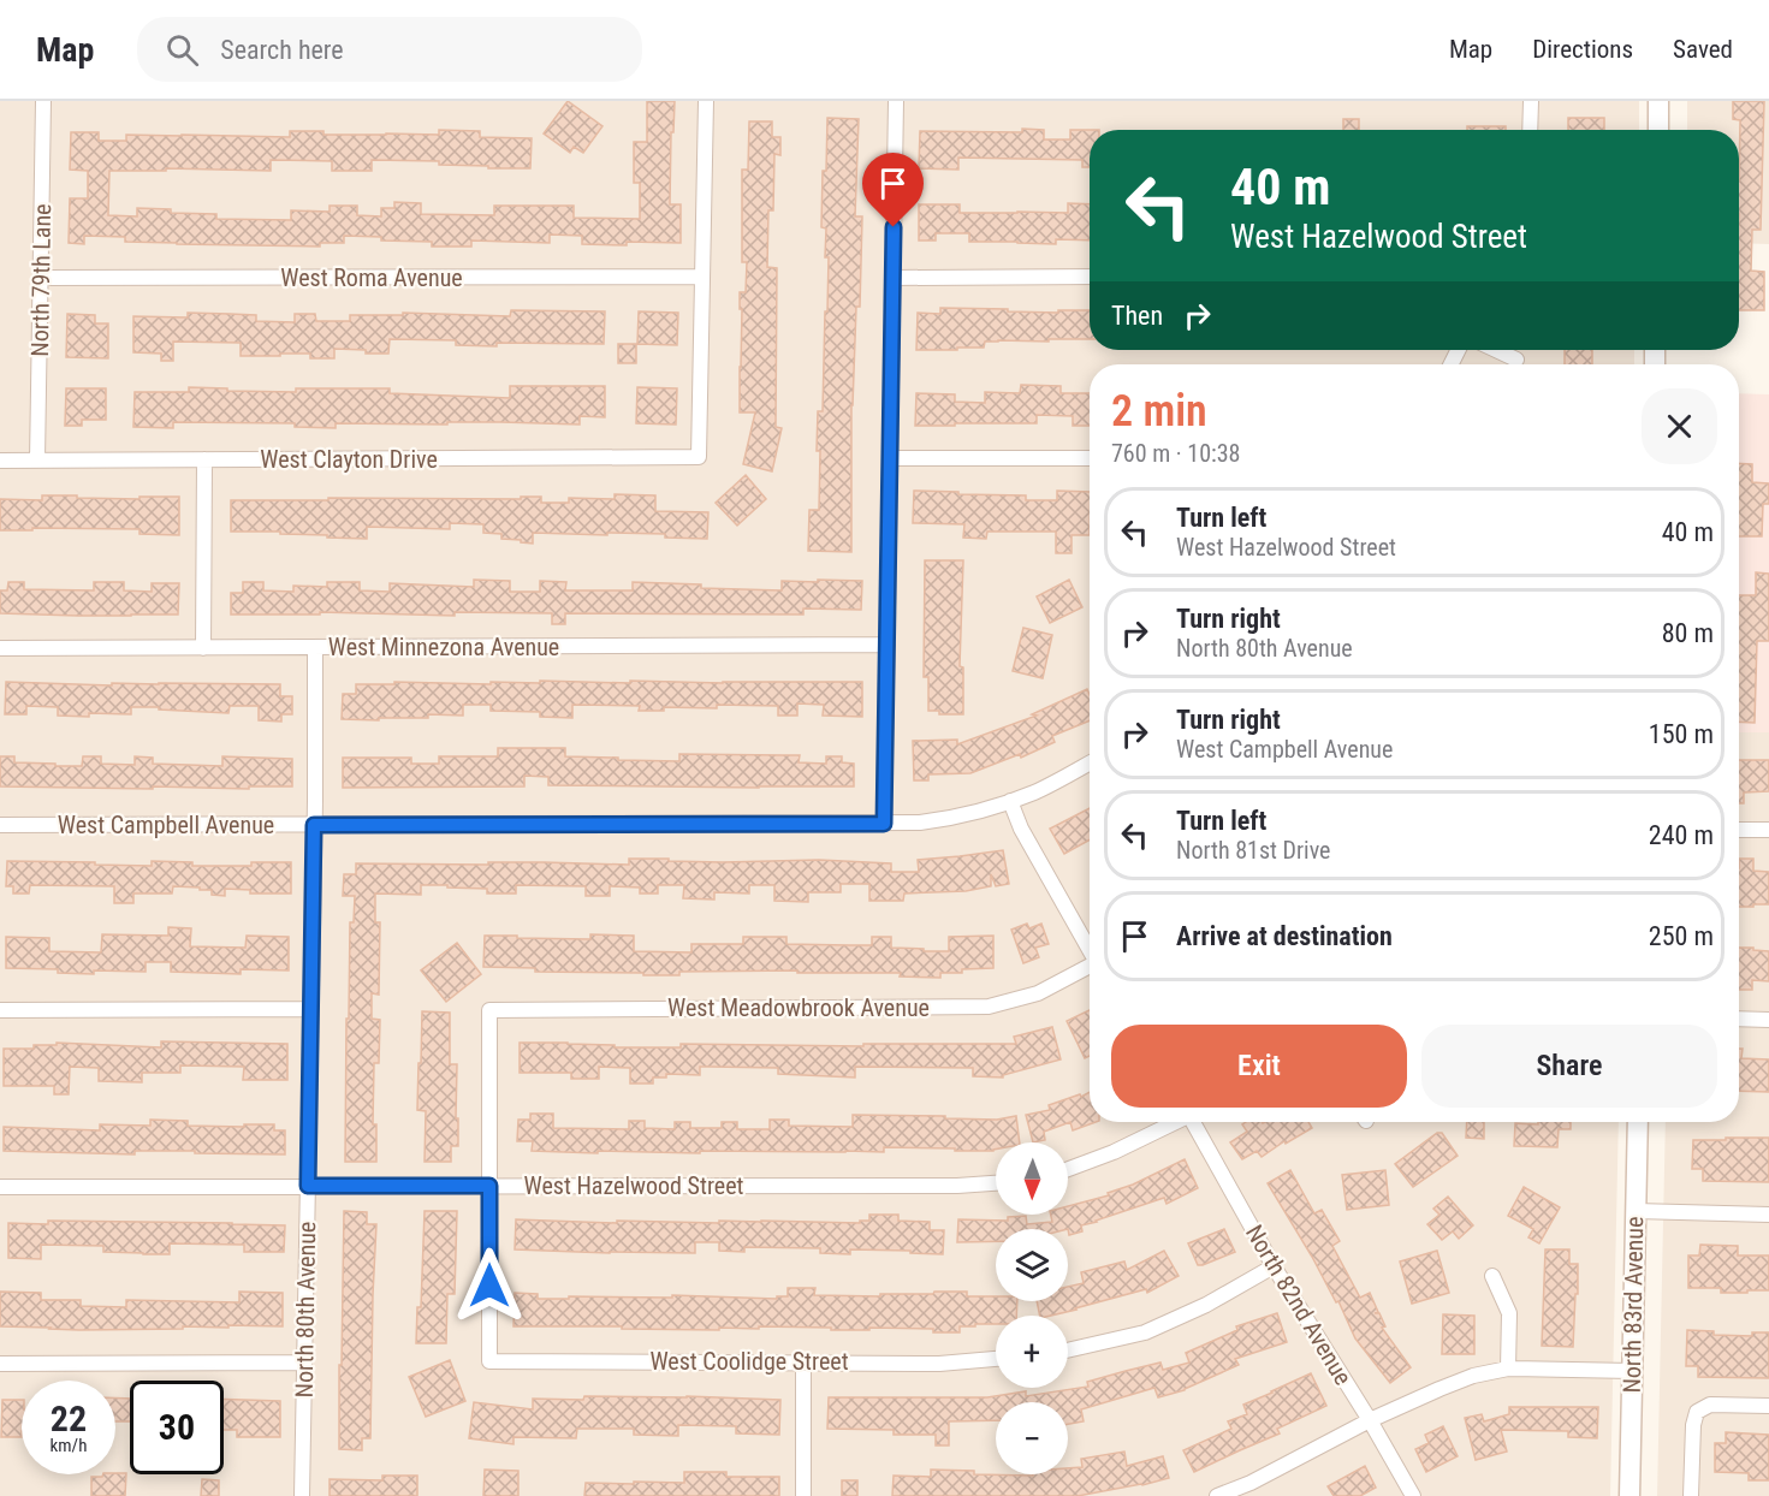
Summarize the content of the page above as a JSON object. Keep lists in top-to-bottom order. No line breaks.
{"streets":{"main road":["North 83rd Avenue"],"street":["West Roma Avenue","North 79th Lane","West Clayton Drive","West Minnezona Avenue","West Campbell Avenue","West Meadowbrook Avenue","West Hazelwood Street","North 82nd Avenue","North 80th Avenue","West Coolidge Street"]},"crossings":[["West Roma Avenue","North 79th Lane"],["West Roma Avenue","West Clayton Drive"],["North 79th Lane","West Clayton Drive"],["West Minnezona Avenue","North 80th Avenue"],["West Campbell Avenue","North 80th Avenue"],["West Meadowbrook Avenue","West Hazelwood Street"],["West Meadowbrook Avenue","West Coolidge Street"],["West Hazelwood Street","North 80th Avenue"],["West Hazelwood Street","West Coolidge Street"]],"north":"bottom","page":{"header":"Map","search":"Search here","nav":["Map","Directions","Saved"],"turn":["40 m","West Hazelwood Street"],"then":"Then","heading":["2 min","760 m · 10:38"],"list":[{"name":"Turn left","note":"West Hazelwood Street","value":"40 m"},{"name":"Turn right","note":"North 80th Avenue","value":"80 m"},{"name":"Turn right","note":"West Campbell Avenue","value":"150 m"},{"name":"Turn left","note":"North 81st Drive","value":"240 m"},{"name":"Arrive at destination","value":"250 m"}],"buttons":["Exit","Share"],"map_buttons":["+","−"],"speed":"22 km/h","limit":"30"}}
